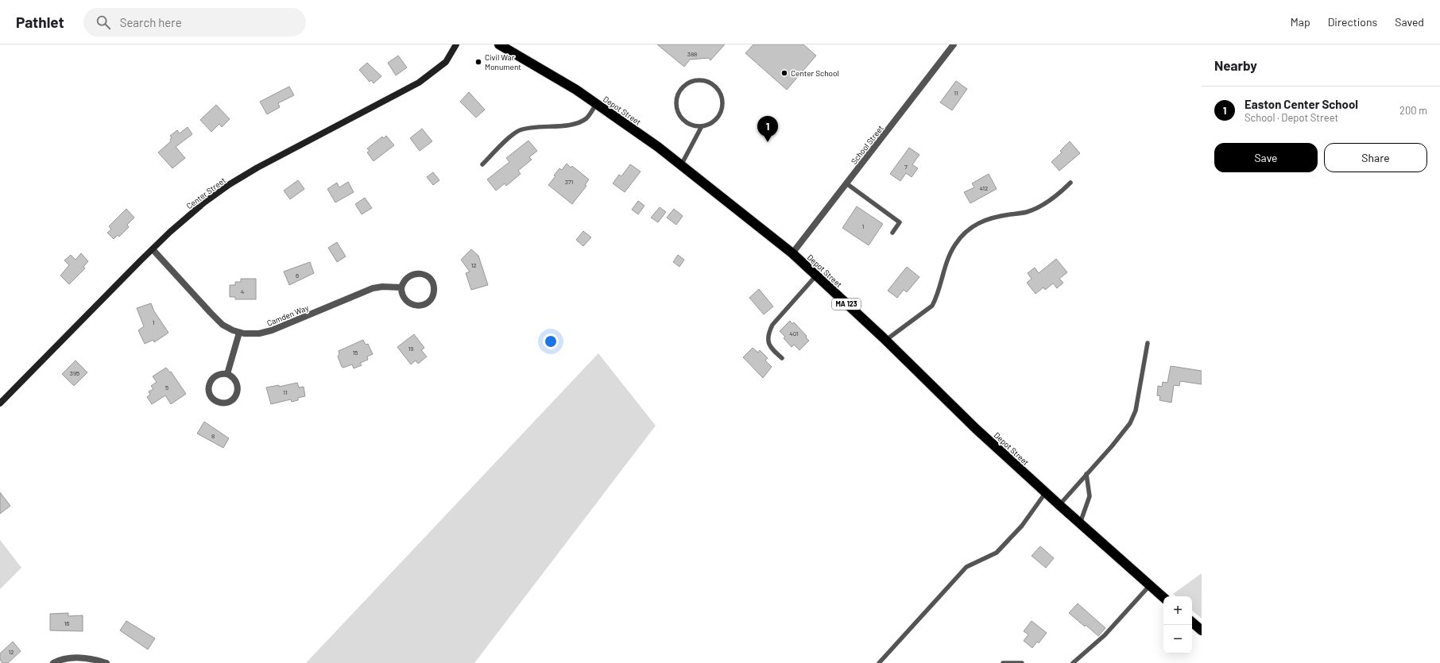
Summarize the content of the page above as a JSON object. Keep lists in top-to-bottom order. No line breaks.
{"streets":{"highway":["Depot Street","MA 123"],"main road":["Center Street"],"street":["School Street","Camden Way"]},"crossings":[["Depot Street","School Street"],["Center Street","Camden Way"]],"places":["Civil War Monument","Center School"],"house_numbers":["388","11","7","371","412","1","12","6","4","1","401","19","15","395","5","11","8","16","12"],"page":{"header":"Pathlet","search":"Search here","nav":["Map","Directions","Saved"],"heading":"Nearby","list":[{"mark":"1","name":"Easton Center School","note":"School · Depot Street","value":"200 m"}],"pins":"1","buttons":["Save","Share"],"map_buttons":["+","−"]}}
